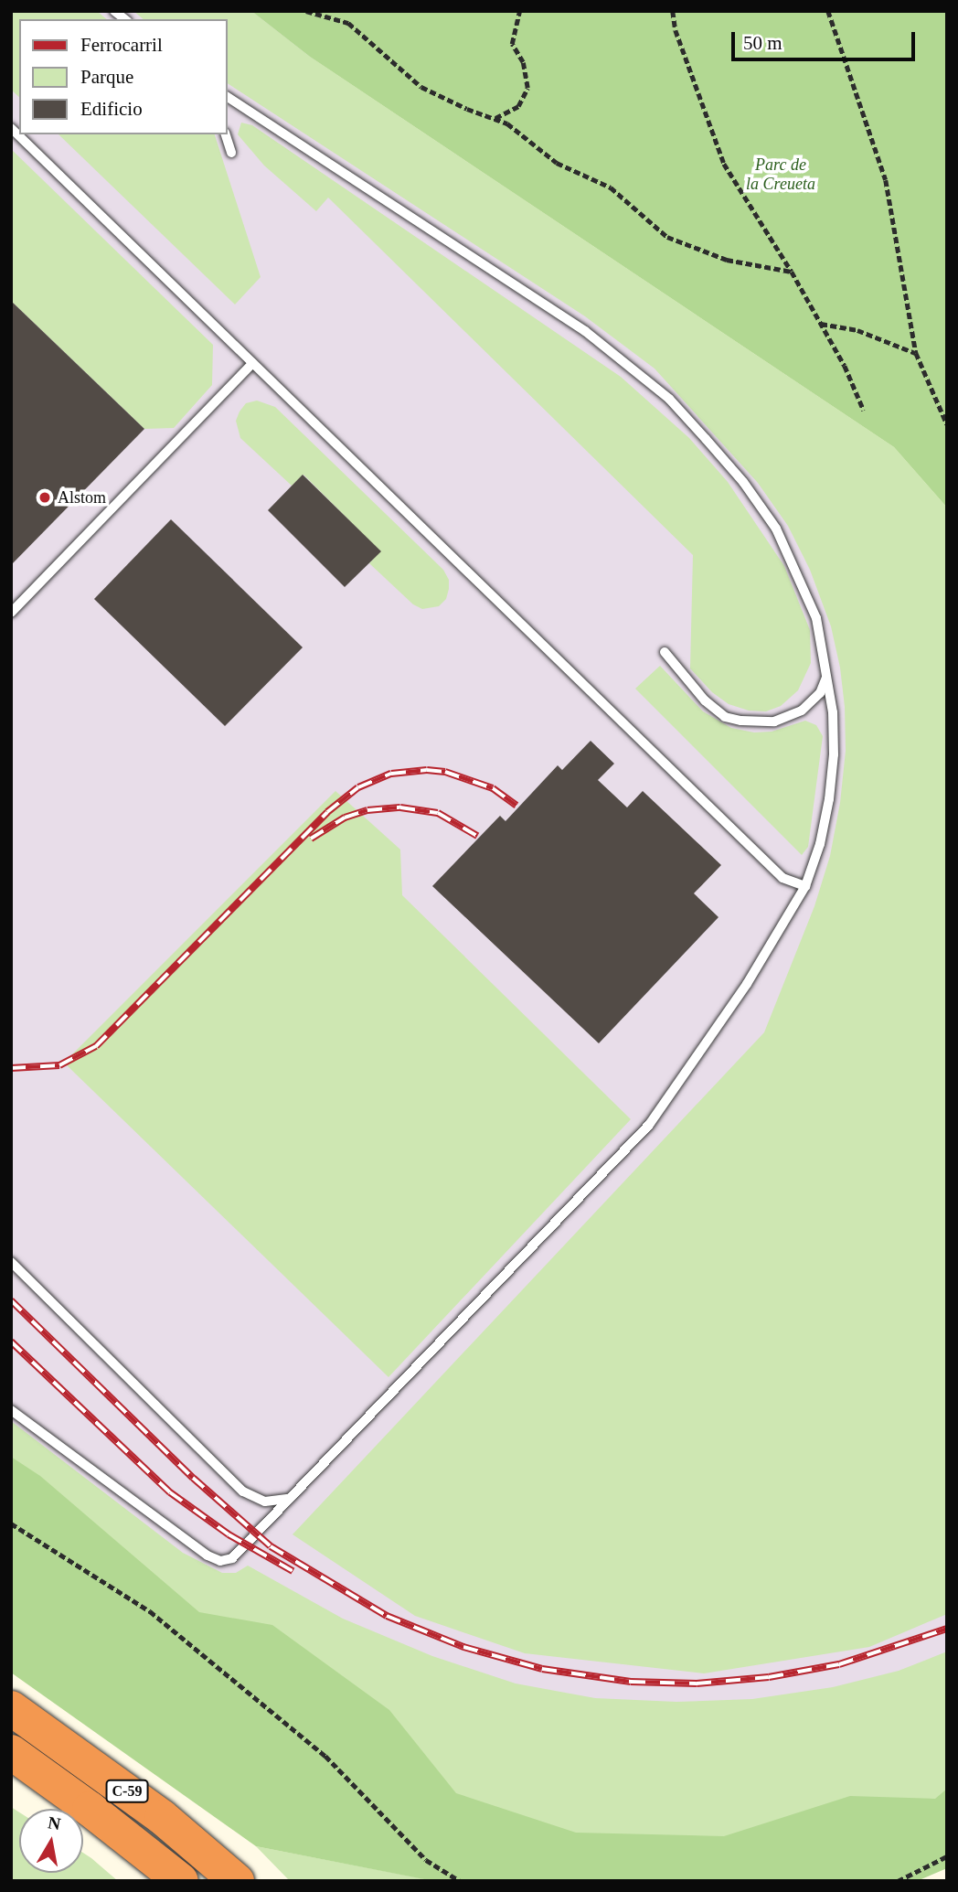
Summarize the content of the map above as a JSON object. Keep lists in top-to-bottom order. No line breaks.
{"streets":{"highway":["C-59"]},"parks":["Parc de la Creueta"],"places":["Alstom"],"legend":["Ferrocarril","Parque","Edificio"],"scale_bar":"50 m","north":"top"}
